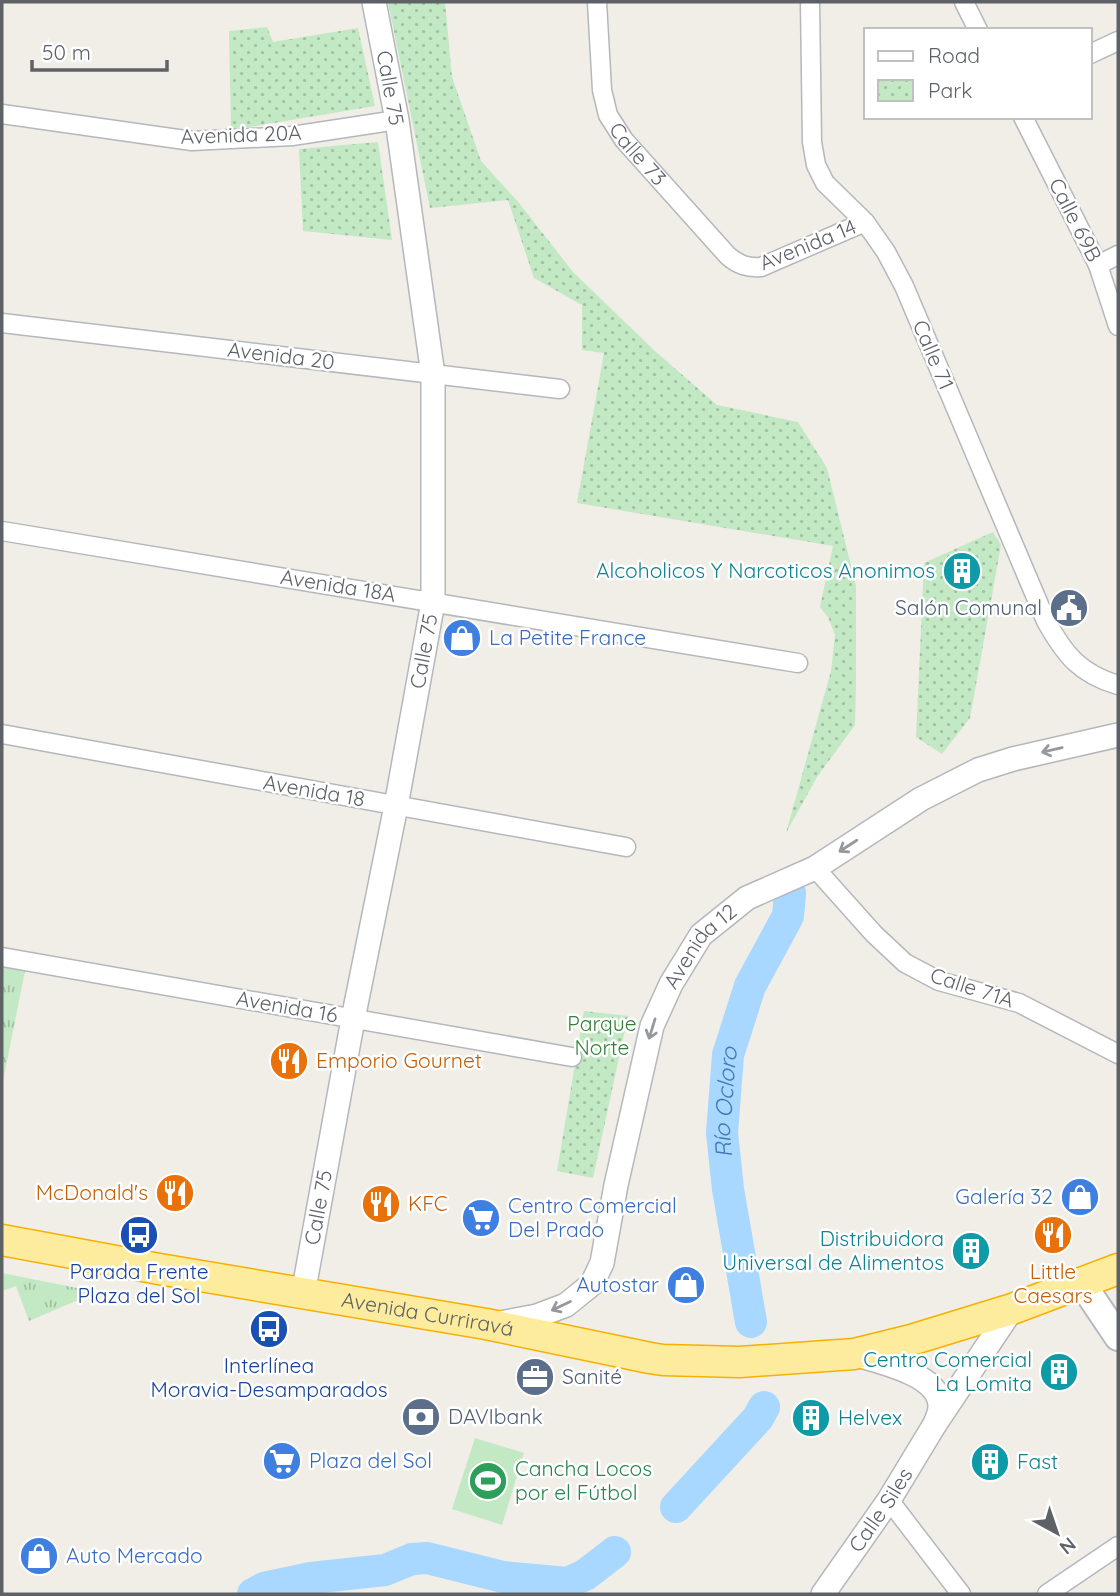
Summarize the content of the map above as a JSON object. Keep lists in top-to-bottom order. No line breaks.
{"streets":{"highway":["Avenida Curriravá"],"street":["Calle 75","Avenida 20A","Calle 73","Calle 69B","Avenida 14","Calle 71","Avenida 20","Avenida 18A","Avenida 18","Avenida 12","Calle 71A","Avenida 16","Calle Siles"]},"crossings":[["Calle 75","Avenida 20A"],["Calle 75","Avenida 20"],["Calle 75","Avenida 18A"],["Calle 75","Avenida 18"],["Calle 75","Avenida 16"],["Calle 75","Avenida Curriravá"],["Calle 73","Avenida 14"],["Avenida 14","Calle 71"],["Avenida 12","Calle 71A"],["Avenida 12","Avenida Curriravá"],["Avenida Curriravá","Calle Siles"]],"one_way":["Avenida 12"],"water":["Río Ocloro"],"parks":["Parque Norte"],"places":{"building":["Alcoholicos Y Narcoticos Anonimos","Distribuidora Universal de Alimentos","Centro Comercial La Lomita","Helvex","Fast"],"public building":["Salón Comunal"],"shop":["La Petite France","Galería 32","Autostar","Auto Mercado"],"restaurant":["Emporio Gournet","McDonald's","KFC","Little Caesars"],"supermarket":["Centro Comercial Del Prado","Plaza del Sol"],"bus stop":["Parada Frente Plaza del Sol","Interlínea Moravia-Desamparados"],"office":["Sanité"],"bank":["DAVIbank"],"sports":["Cancha Locos por el Fútbol"]},"legend":["Road","Park"],"scale_bar":"50 m","north":"bottom right"}
